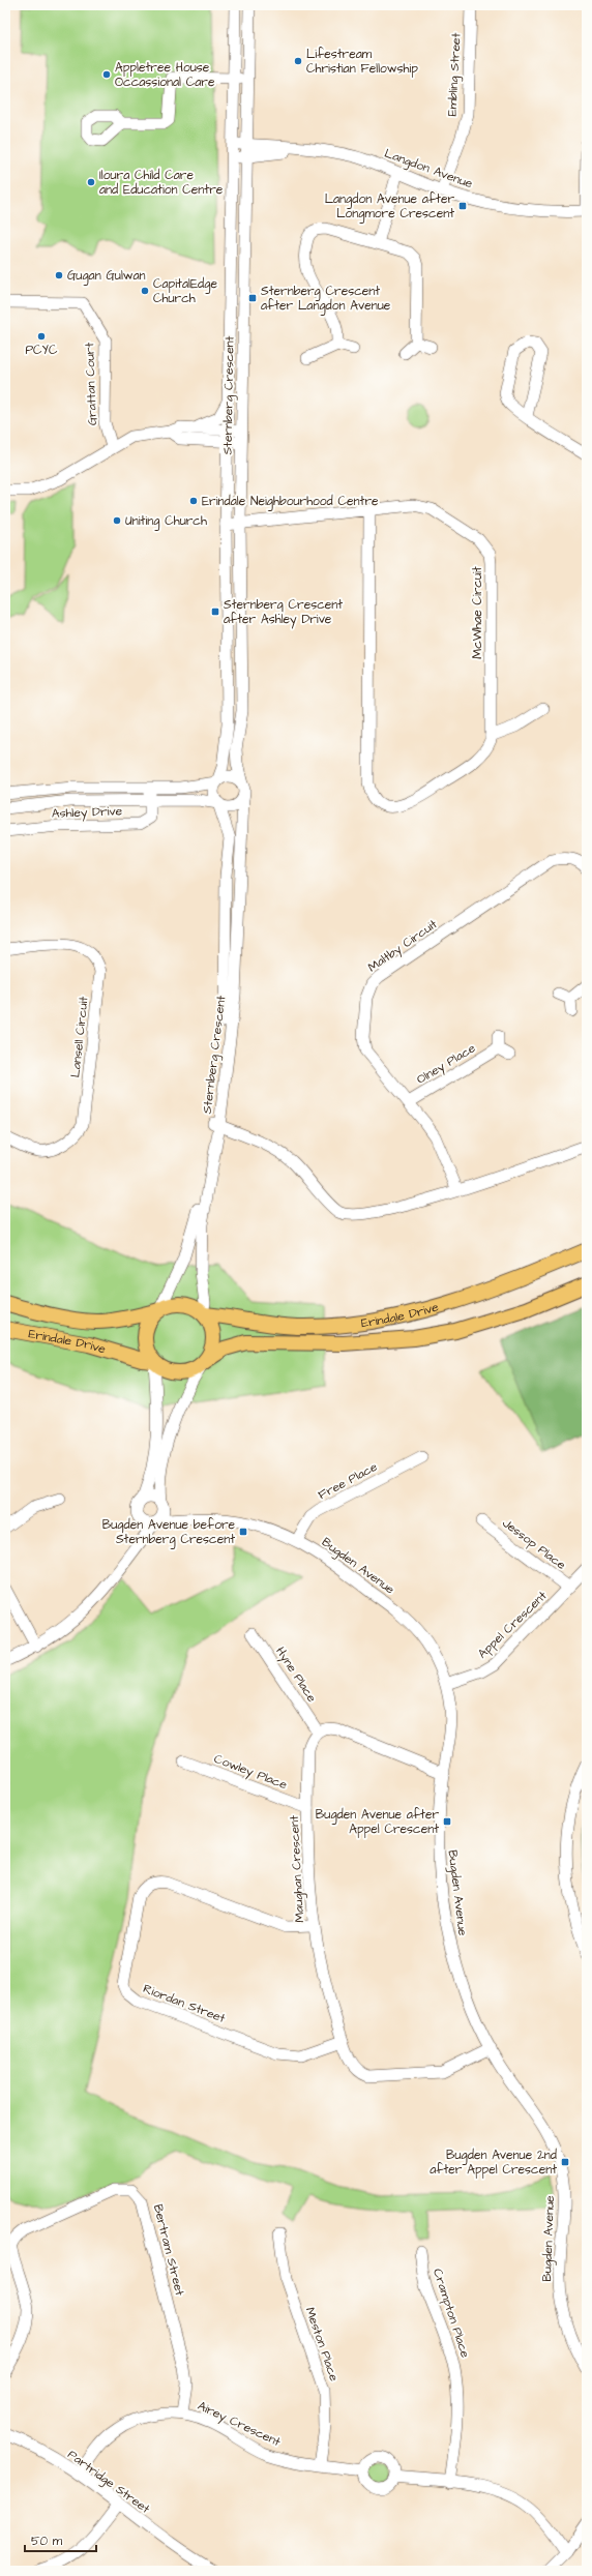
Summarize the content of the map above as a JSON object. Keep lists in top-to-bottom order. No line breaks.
{"streets":{"main road":["Erindale Drive"],"street":["Embling Street","Langdon Avenue","Grattan Court","Sternberg Crescent","McWhae Circuit","Ashley Drive","Maltby Circuit","Lansell Circuit","Olney Place","Free Place","Jessop Place","Bugden Avenue","Appel Crescent","Hyne Place","Cowley Place","Maughan Crescent","Riordan Street","Bertram Street","Crampton Place","Meston Place","Airey Crescent","Partridge Street"]},"crossings":[["Embling Street","Langdon Avenue"],["Langdon Avenue","Sternberg Crescent"],["Sternberg Crescent","McWhae Circuit"],["Sternberg Crescent","Ashley Drive"],["Sternberg Crescent","Erindale Drive"],["Maltby Circuit","Olney Place"],["Free Place","Bugden Avenue"],["Jessop Place","Appel Crescent"],["Bugden Avenue","Appel Crescent"],["Bugden Avenue","Maughan Crescent"],["Hyne Place","Maughan Crescent"],["Cowley Place","Maughan Crescent"],["Maughan Crescent","Riordan Street"],["Bertram Street","Airey Crescent"],["Meston Place","Airey Crescent"],["Airey Crescent","Partridge Street"]],"places":{"other":["Lifestream Christian Fellowship","Appletree House Occassional Care","Iloura Child Care and Education Centre","Gugan Gulwan","CapitalEdge Church","PCYC","Erindale Neighbourhood Centre","Uniting Church"],"transit":["Langdon Avenue after Longmore Crescent","Sternberg Crescent after Langdon Avenue","Sternberg Crescent after Ashley Drive","Bugden Avenue before Sternberg Crescent","Bugden Avenue after Appel Crescent","Bugden Avenue 2nd after Appel Crescent"]},"scale_bar":"50 m"}
